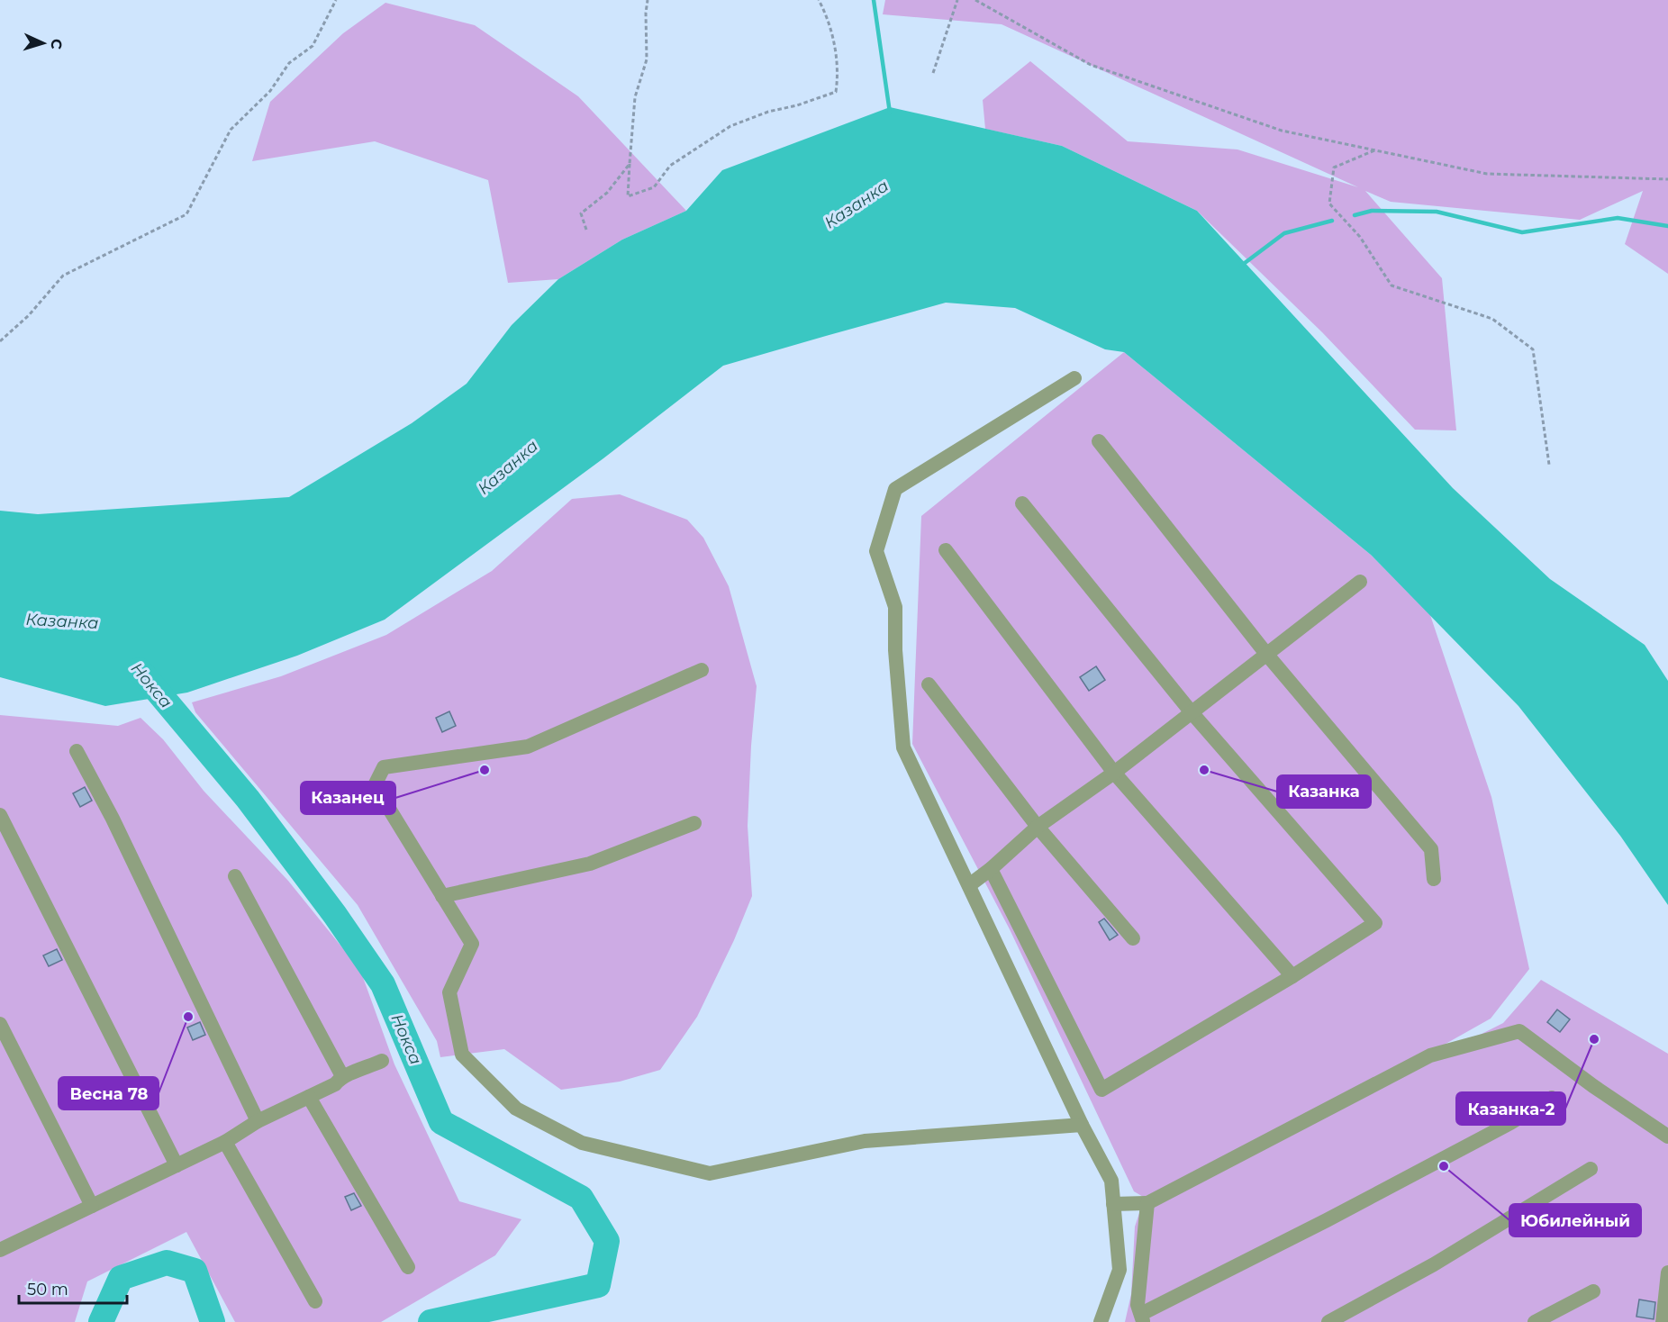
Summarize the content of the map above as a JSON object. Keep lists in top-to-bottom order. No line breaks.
{"water":["Казанка","Нокса"],"places":["Казанец","Казанка","Весна 78","Казанка-2","Юбилейный"],"scale_bar":"50 m","north":"right"}
